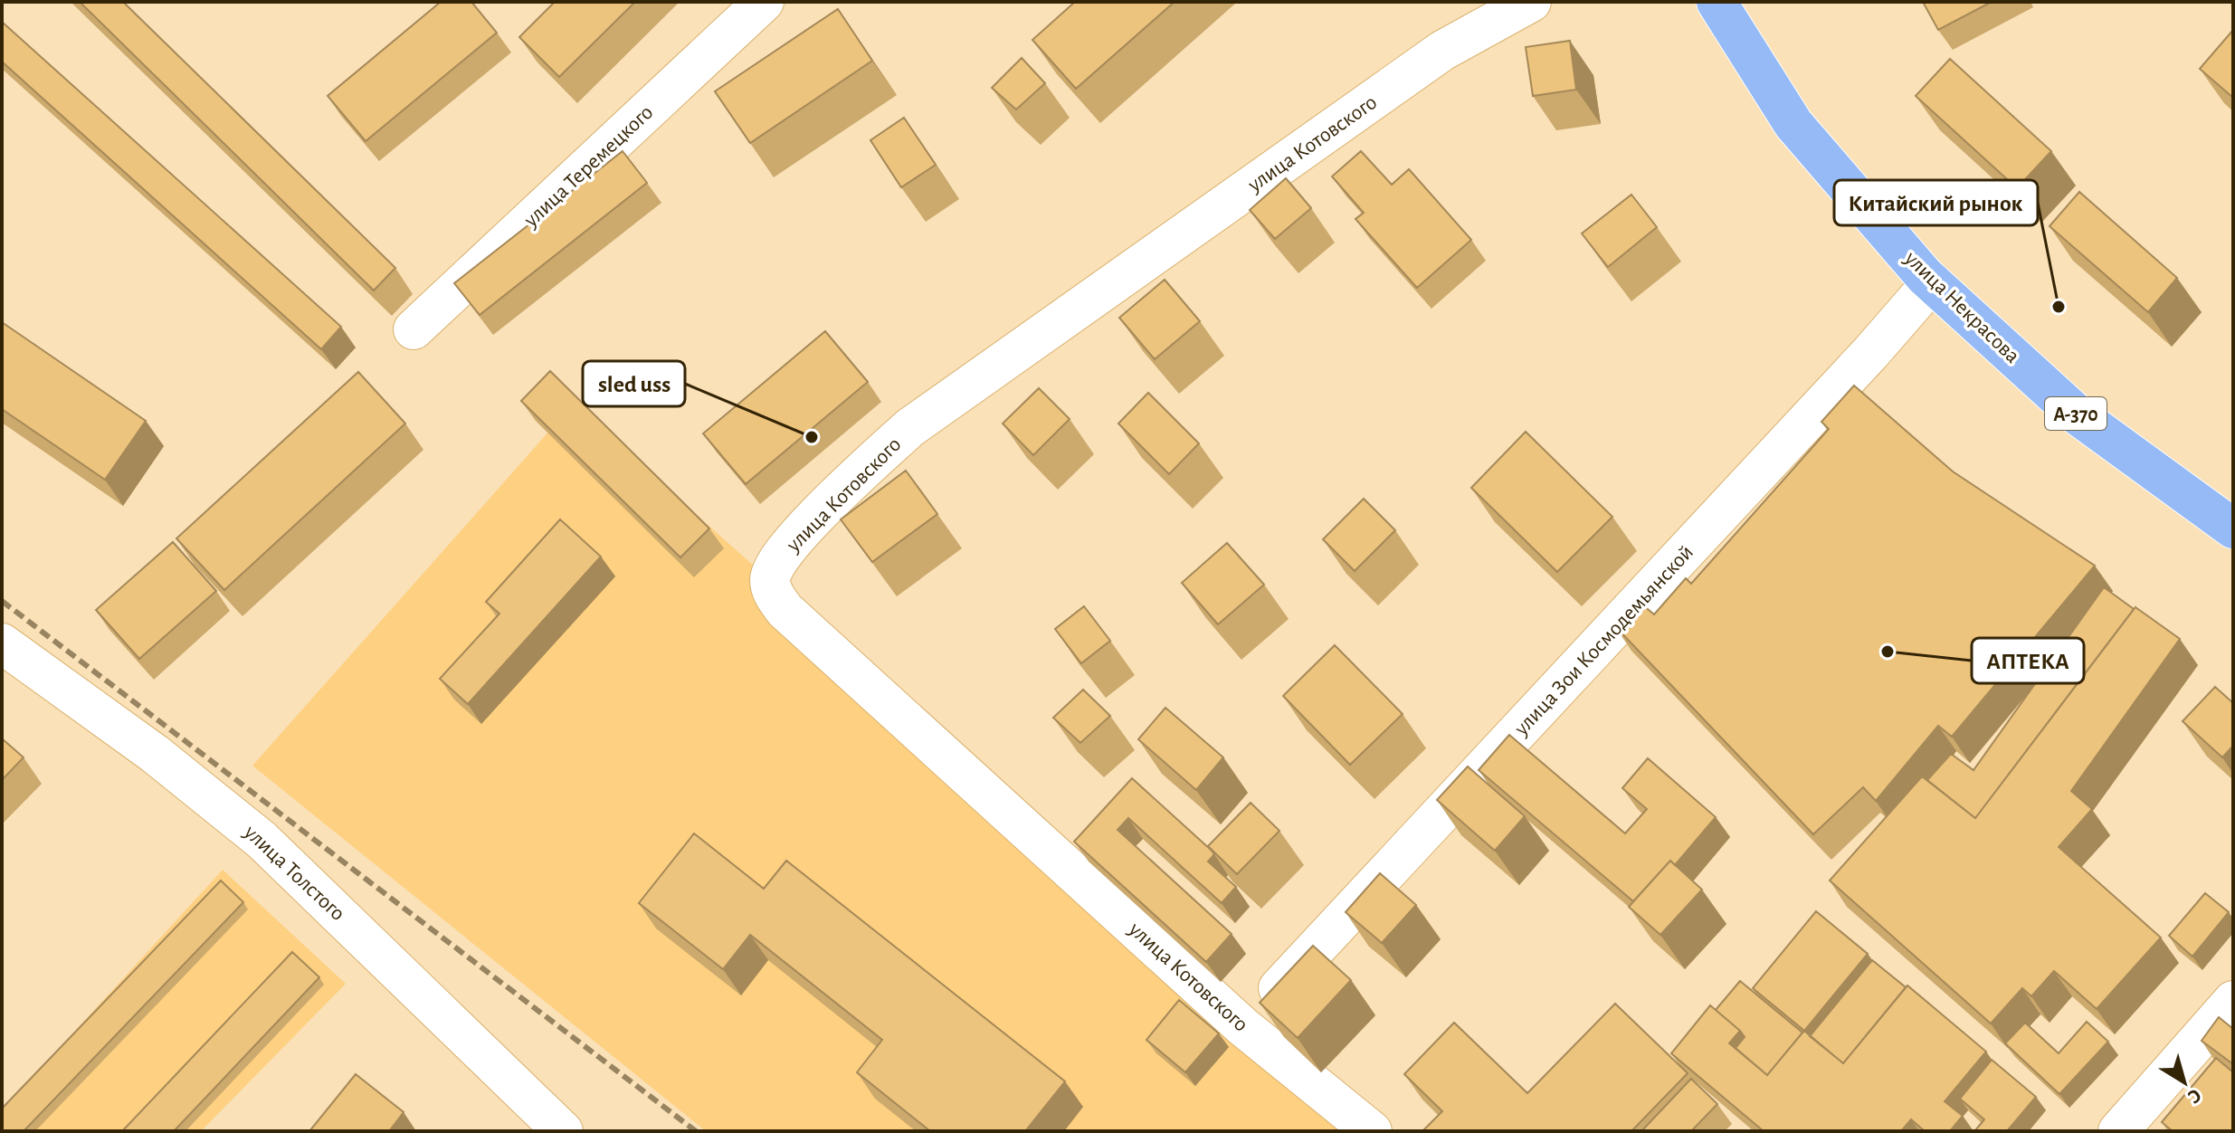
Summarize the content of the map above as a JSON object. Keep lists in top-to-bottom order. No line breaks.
{"streets":{"highway":["улица Некрасова","А-370"],"street":["улица Котовского","улица Теремецкого","улица Зои Космодемьянской","улица Толстого"]},"crossings":[["улица Котовского","улица Зои Космодемьянской"],["улица Некрасова","улица Зои Космодемьянской"]],"places":["Китайский рынок","sled uss","АПТЕКА"],"north":"bottom right"}
